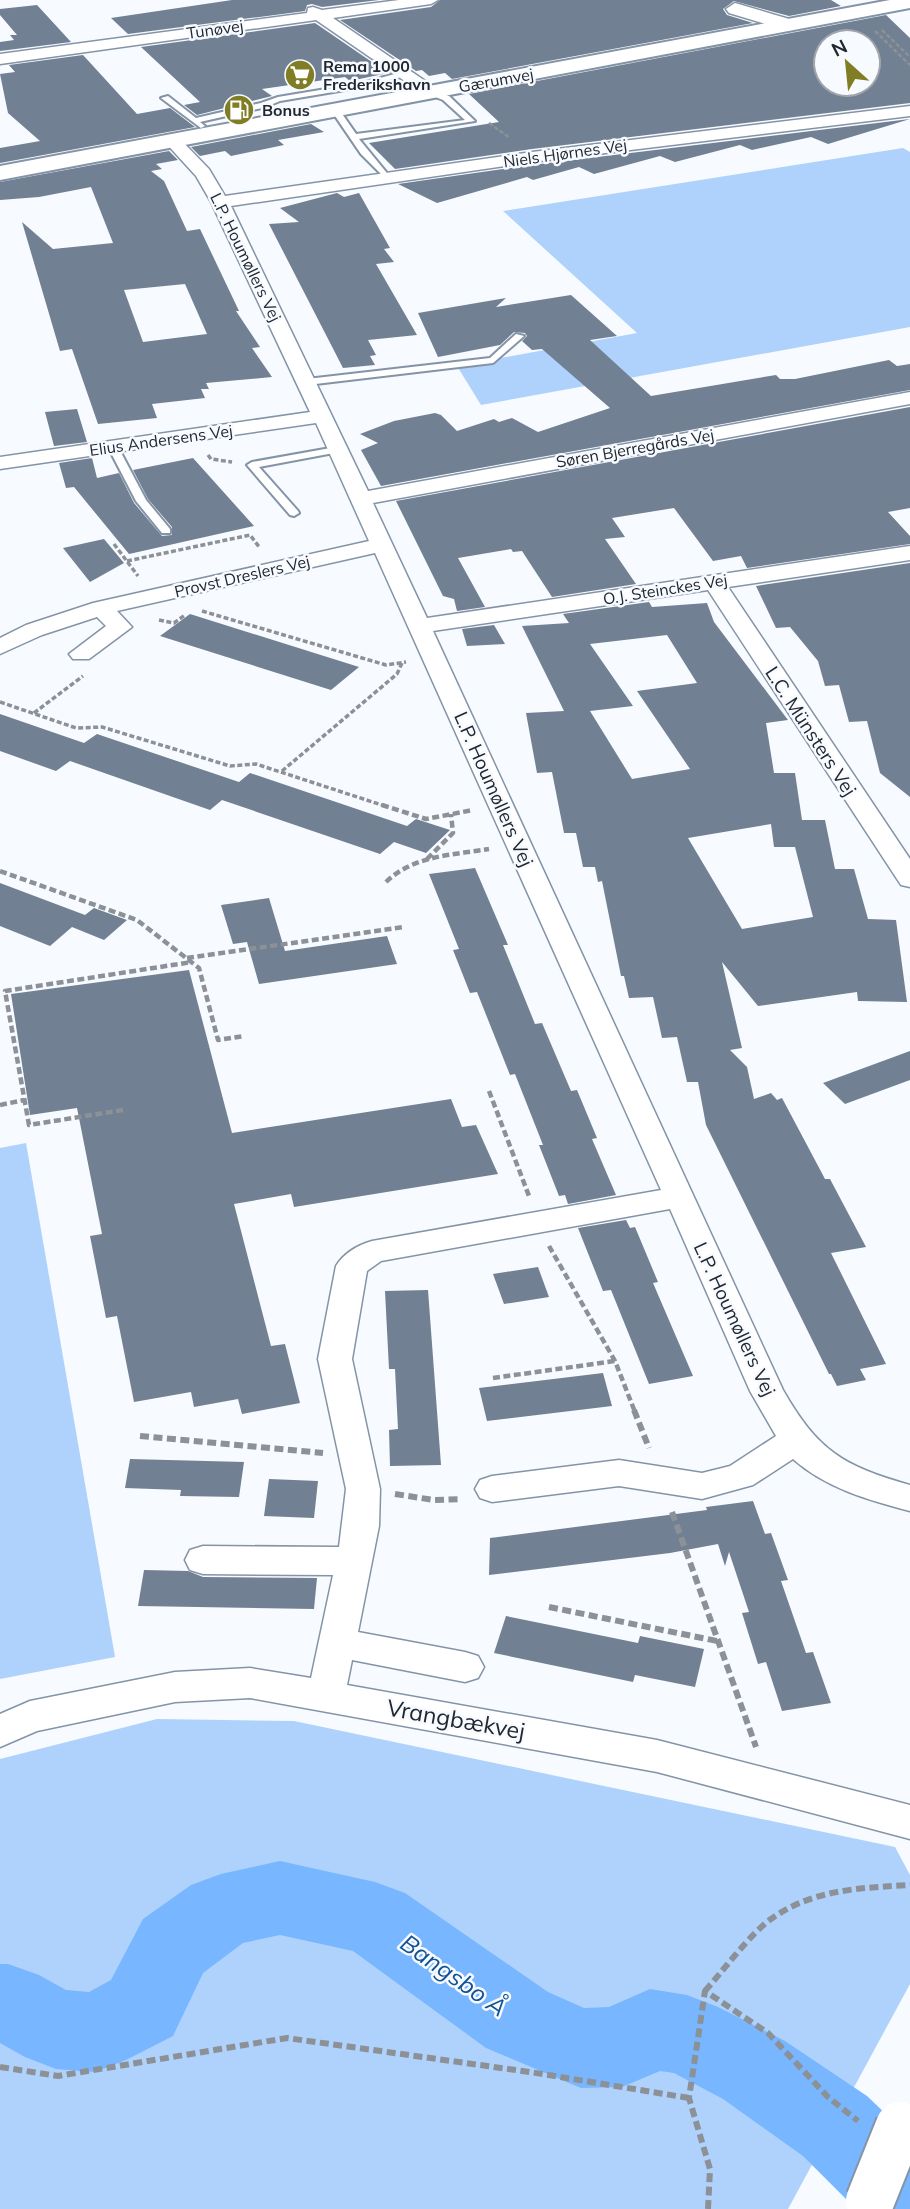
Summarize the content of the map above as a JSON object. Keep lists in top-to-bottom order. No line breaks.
{"streets":{"main road":["Gærumvej"],"street":["Tunøvej","Niels Hjørnes Vej","L.P. Houmøllers Vej","Elius Andersens Vej","Søren Bjerregårds Vej","Provst Dreslers Vej","O.J. Steinckes Vej","L.C. Münsters Vej","Vrangbækvej"]},"crossings":[["Gærumvej","L.P. Houmøllers Vej"],["Niels Hjørnes Vej","L.P. Houmøllers Vej"],["L.P. Houmøllers Vej","Elius Andersens Vej"],["L.P. Houmøllers Vej","Søren Bjerregårds Vej"],["L.P. Houmøllers Vej","Provst Dreslers Vej"],["L.P. Houmøllers Vej","O.J. Steinckes Vej"],["O.J. Steinckes Vej","L.C. Münsters Vej"]],"water":["Bangsbo Å"],"places":{"supermarket":["Rema 1000 Frederikshavn"],"fuel station":["Bonus"]},"north":"top left"}
